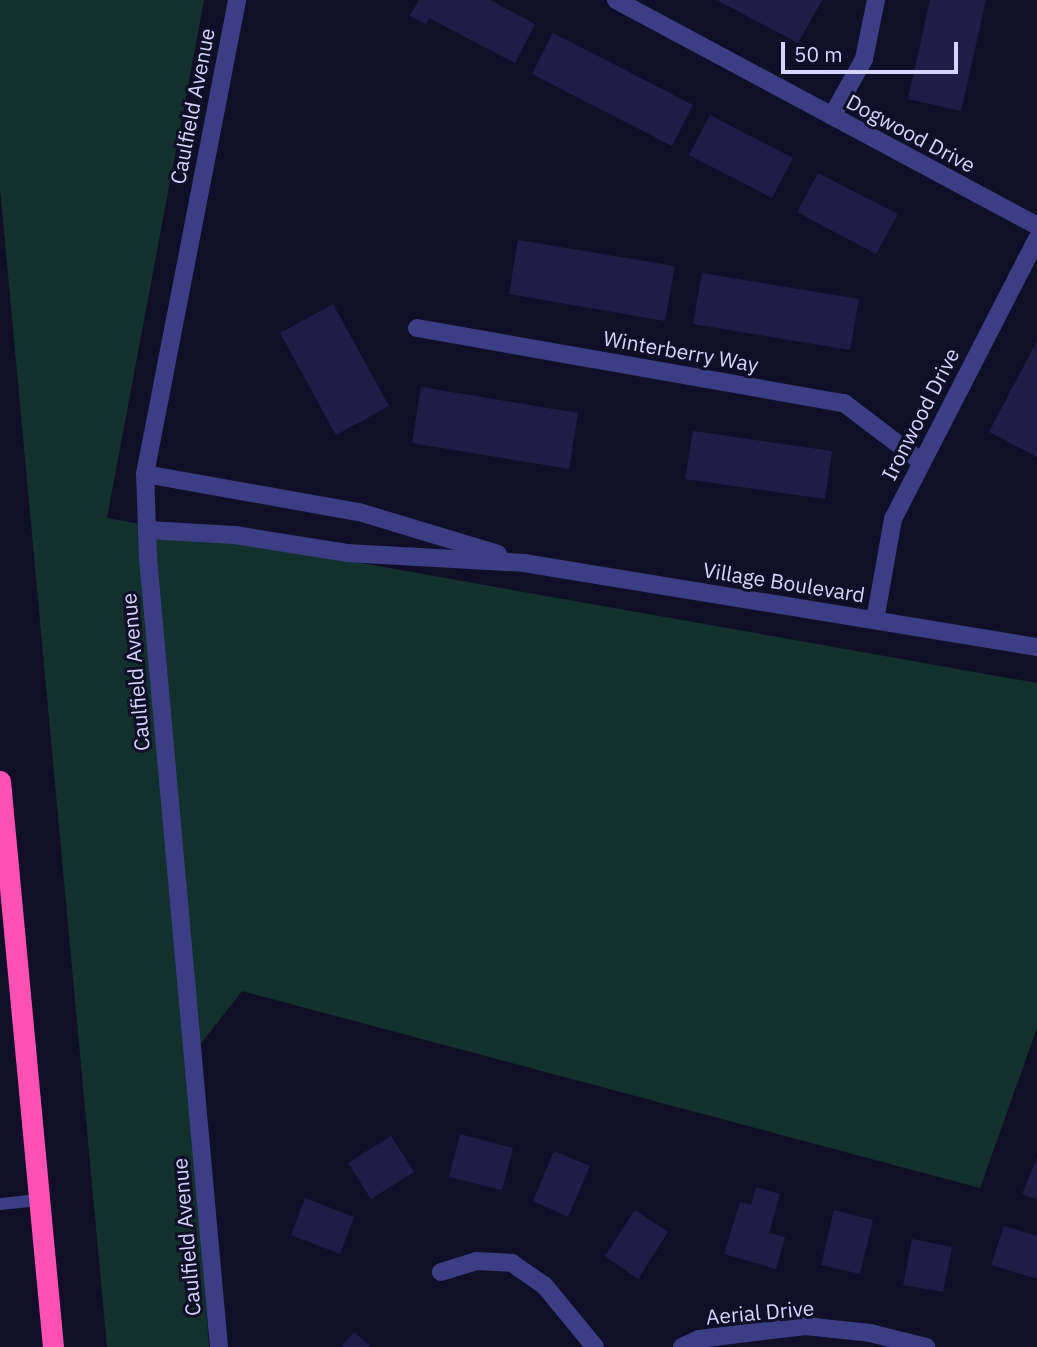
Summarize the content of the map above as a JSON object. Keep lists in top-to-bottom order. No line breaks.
{"streets":{"street":["Caulfield Avenue","Dogwood Drive","Winterberry Way","Ironwood Drive","Village Boulevard","Aerial Drive"]},"crossings":[["Caulfield Avenue","Village Boulevard"],["Winterberry Way","Ironwood Drive"],["Ironwood Drive","Village Boulevard"]],"scale_bar":"50 m"}
